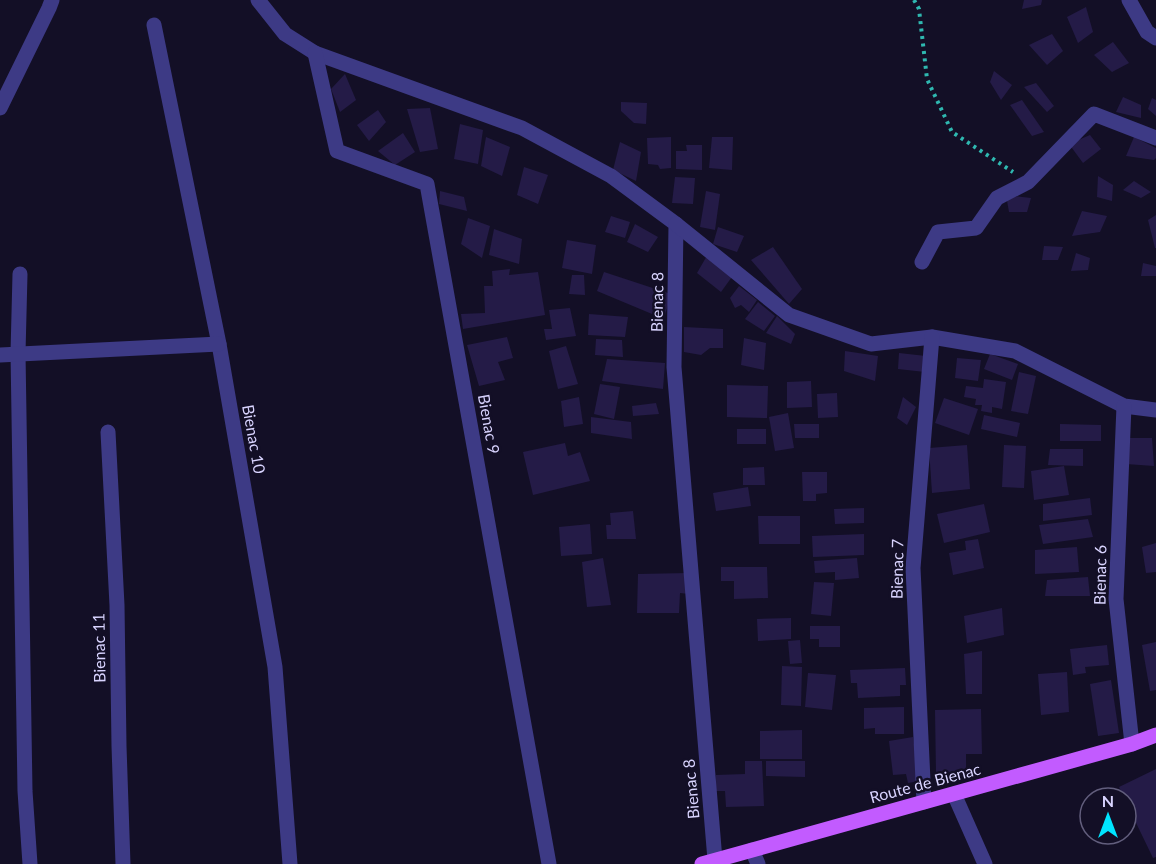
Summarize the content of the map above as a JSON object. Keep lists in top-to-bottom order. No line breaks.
{"streets":{"main road":["Route de Bienac"],"street":["Bienac 8","Bienac 9","Bienac 10","Bienac 7","Bienac 6","Bienac 11"]},"crossings":[["Bienac 8","Route de Bienac"],["Bienac 7","Route de Bienac"],["Bienac 6","Route de Bienac"]],"north":"top"}
